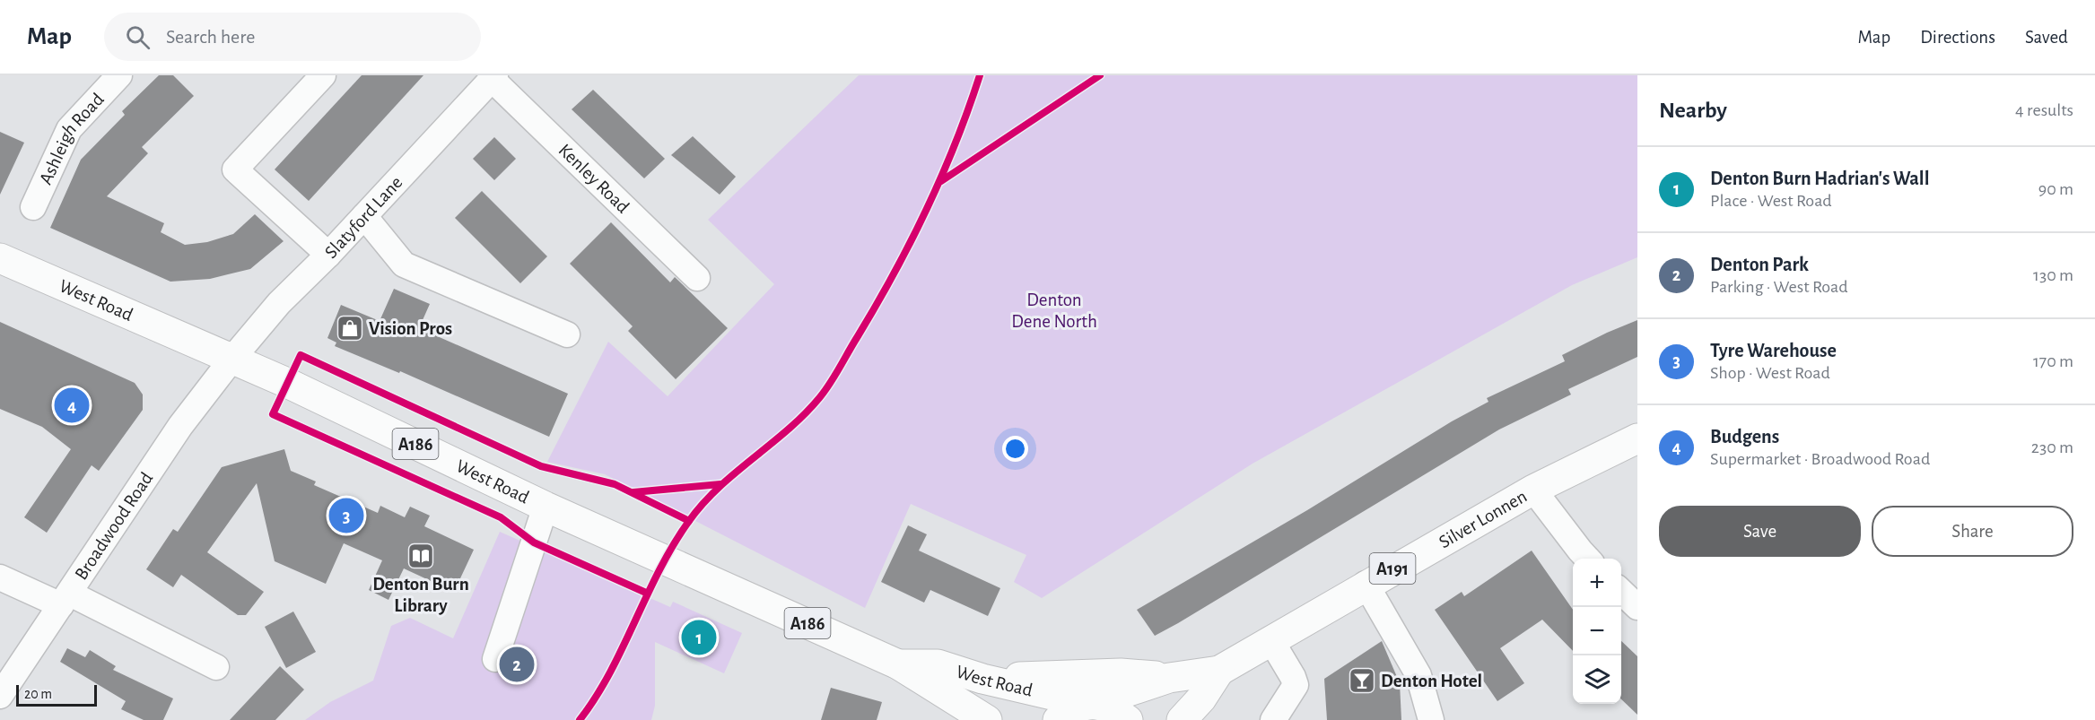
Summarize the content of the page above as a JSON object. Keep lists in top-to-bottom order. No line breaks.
{"streets":{"main road":["West Road","A186","Silver Lonnen","A191"],"street":["Ashleigh Road","Kenley Road","Slatyford Lane","Broadwood Road"]},"crossings":[["Kenley Road","Slatyford Lane"],["Slatyford Lane","West Road"],["Slatyford Lane","Broadwood Road"],["West Road","A186"],["West Road","Silver Lonnen"],["West Road","Broadwood Road"],["West Road","A191"],["A186","Silver Lonnen"],["A186","A191"],["Silver Lonnen","A191"]],"parks":["Denton Dene North"],"places":{"shop":["Vision Pros"],"library":["Denton Burn Library"],"bar":["Denton Hotel"]},"scale_bar":"20 m","page":{"header":"Map","search":"Search here","nav":["Map","Directions","Saved"],"heading":["Nearby","4 results"],"list":[{"mark":"1","name":"Denton Burn Hadrian's Wall","note":"Place · West Road","value":"90 m"},{"mark":"2","name":"Denton Park","note":"Parking · West Road","value":"130 m"},{"mark":"3","name":"Tyre Warehouse","note":"Shop · West Road","value":"170 m"},{"mark":"4","name":"Budgens","note":"Supermarket · Broadwood Road","value":"230 m"}],"pins":["4","3","1","2"],"buttons":["Save","Share"],"map_buttons":["+","−"],"scale":"20 m"}}
